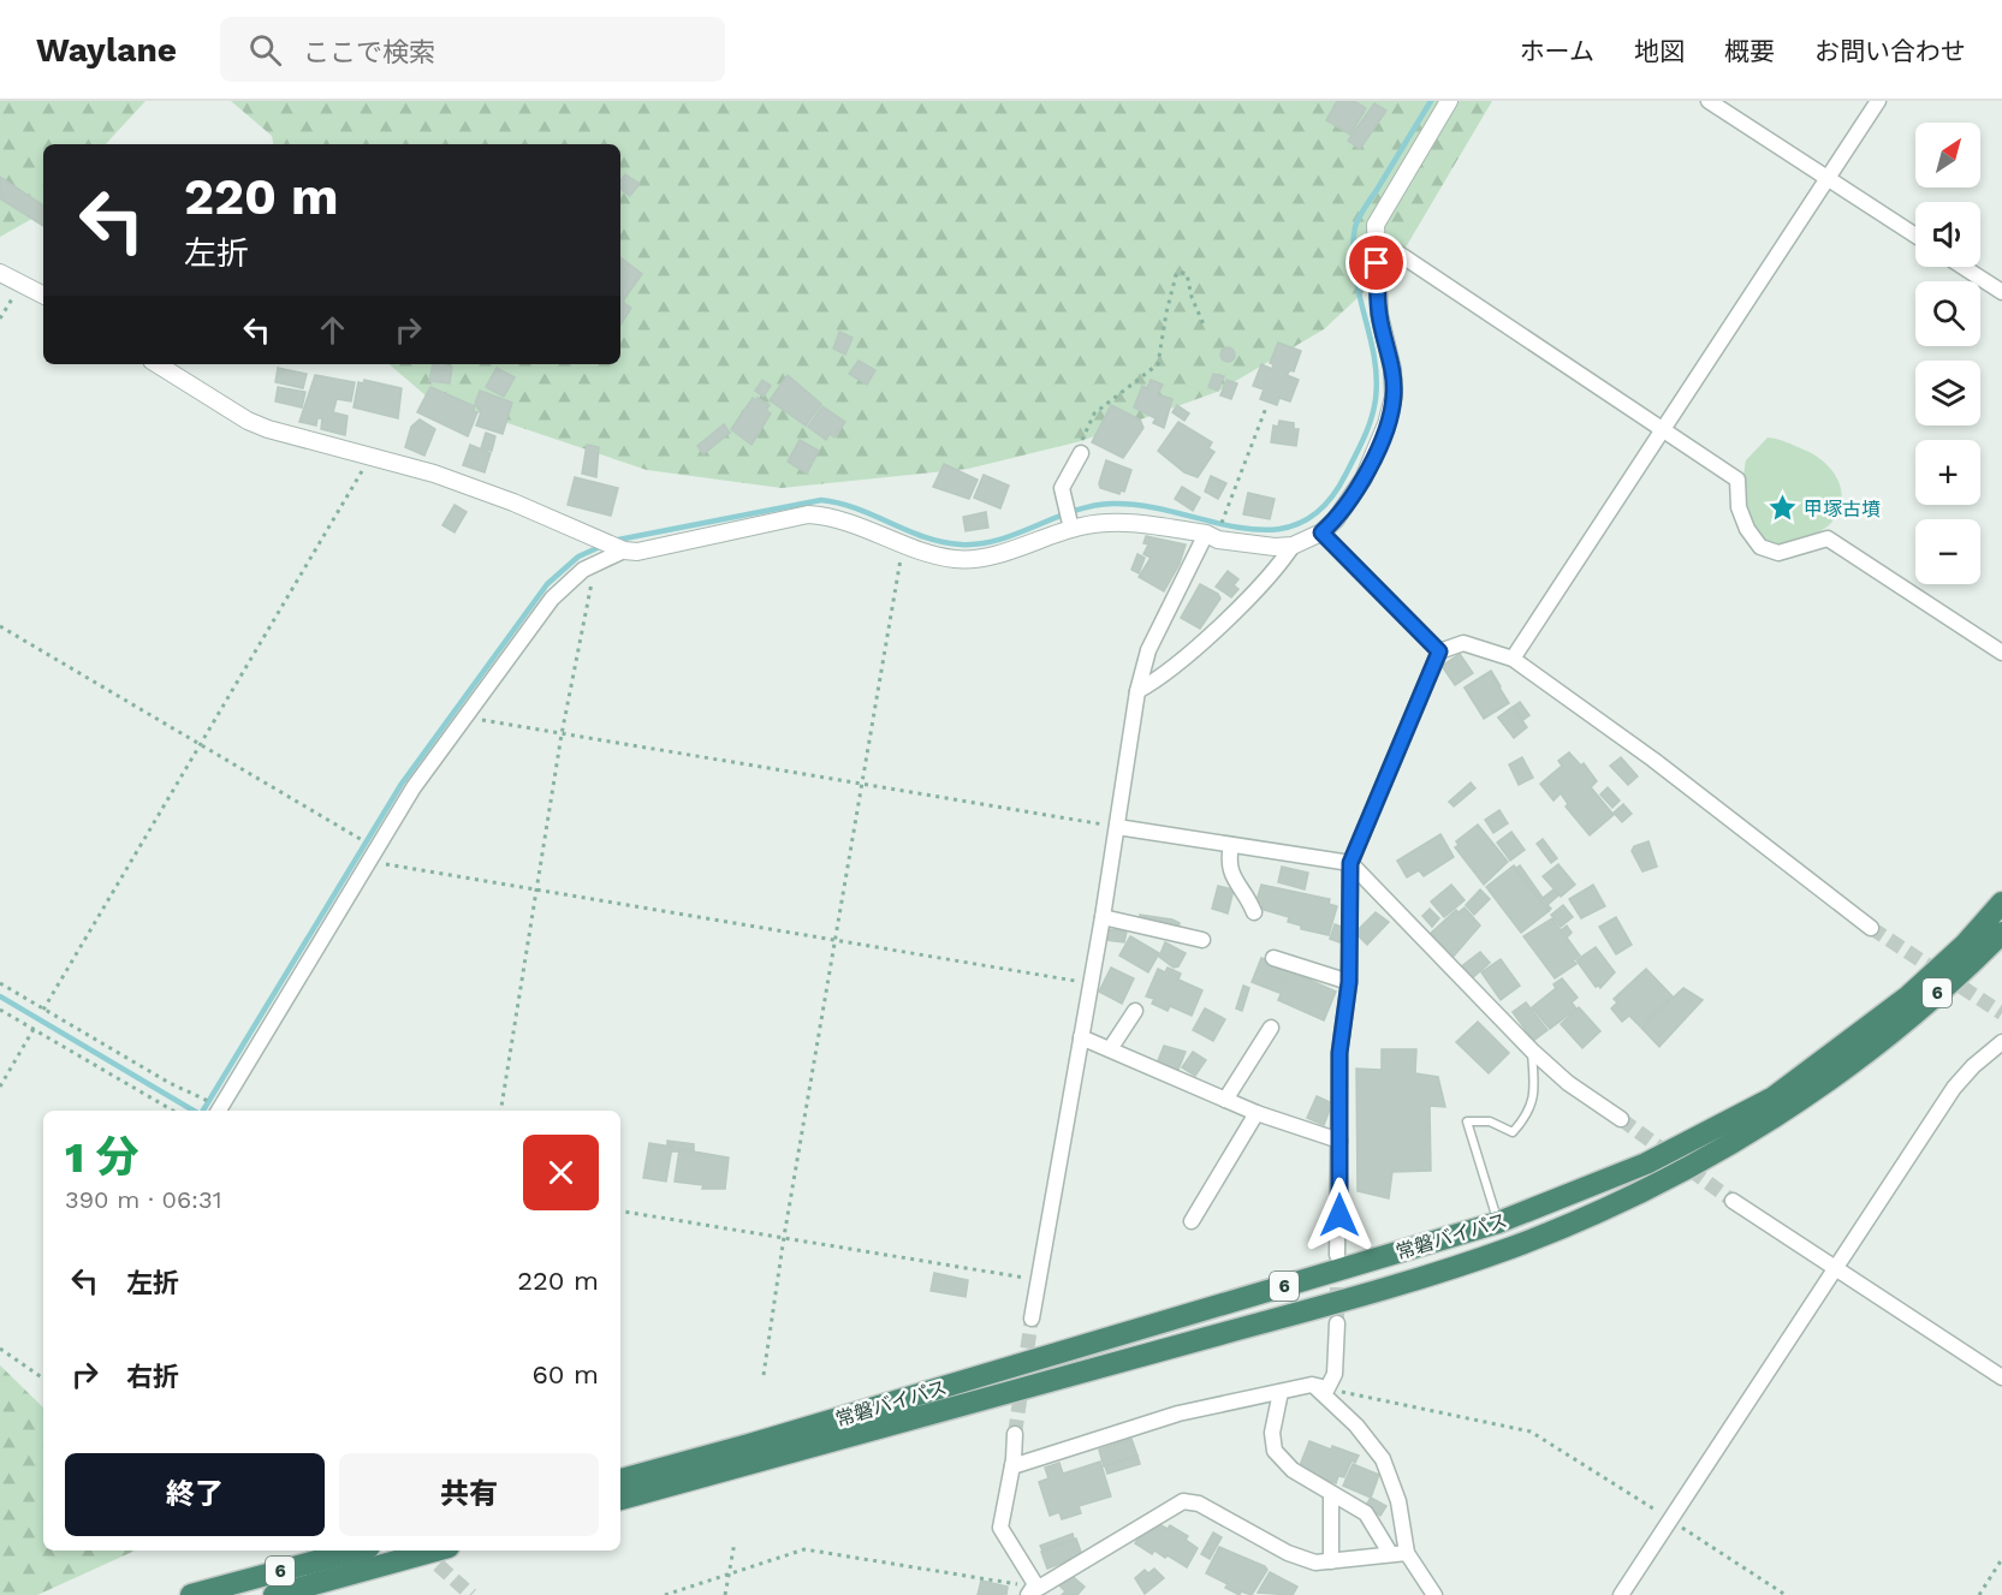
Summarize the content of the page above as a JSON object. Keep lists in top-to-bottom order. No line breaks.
{"streets":{"highway":["6","常磐バイパス"]},"places":{"place":["甲塚古墳"]},"north":"top right","page":{"header":"Waylane","search":"ここで検索","nav":["ホーム","地図","概要","お問い合わせ"],"map_buttons":["+","−"],"turn":["220 m","左折"],"heading":["1 分","390 m · 06:31"],"list":[{"name":"左折","value":"220 m"},{"name":"右折","value":"60 m"}],"buttons":["終了","共有"]}}
